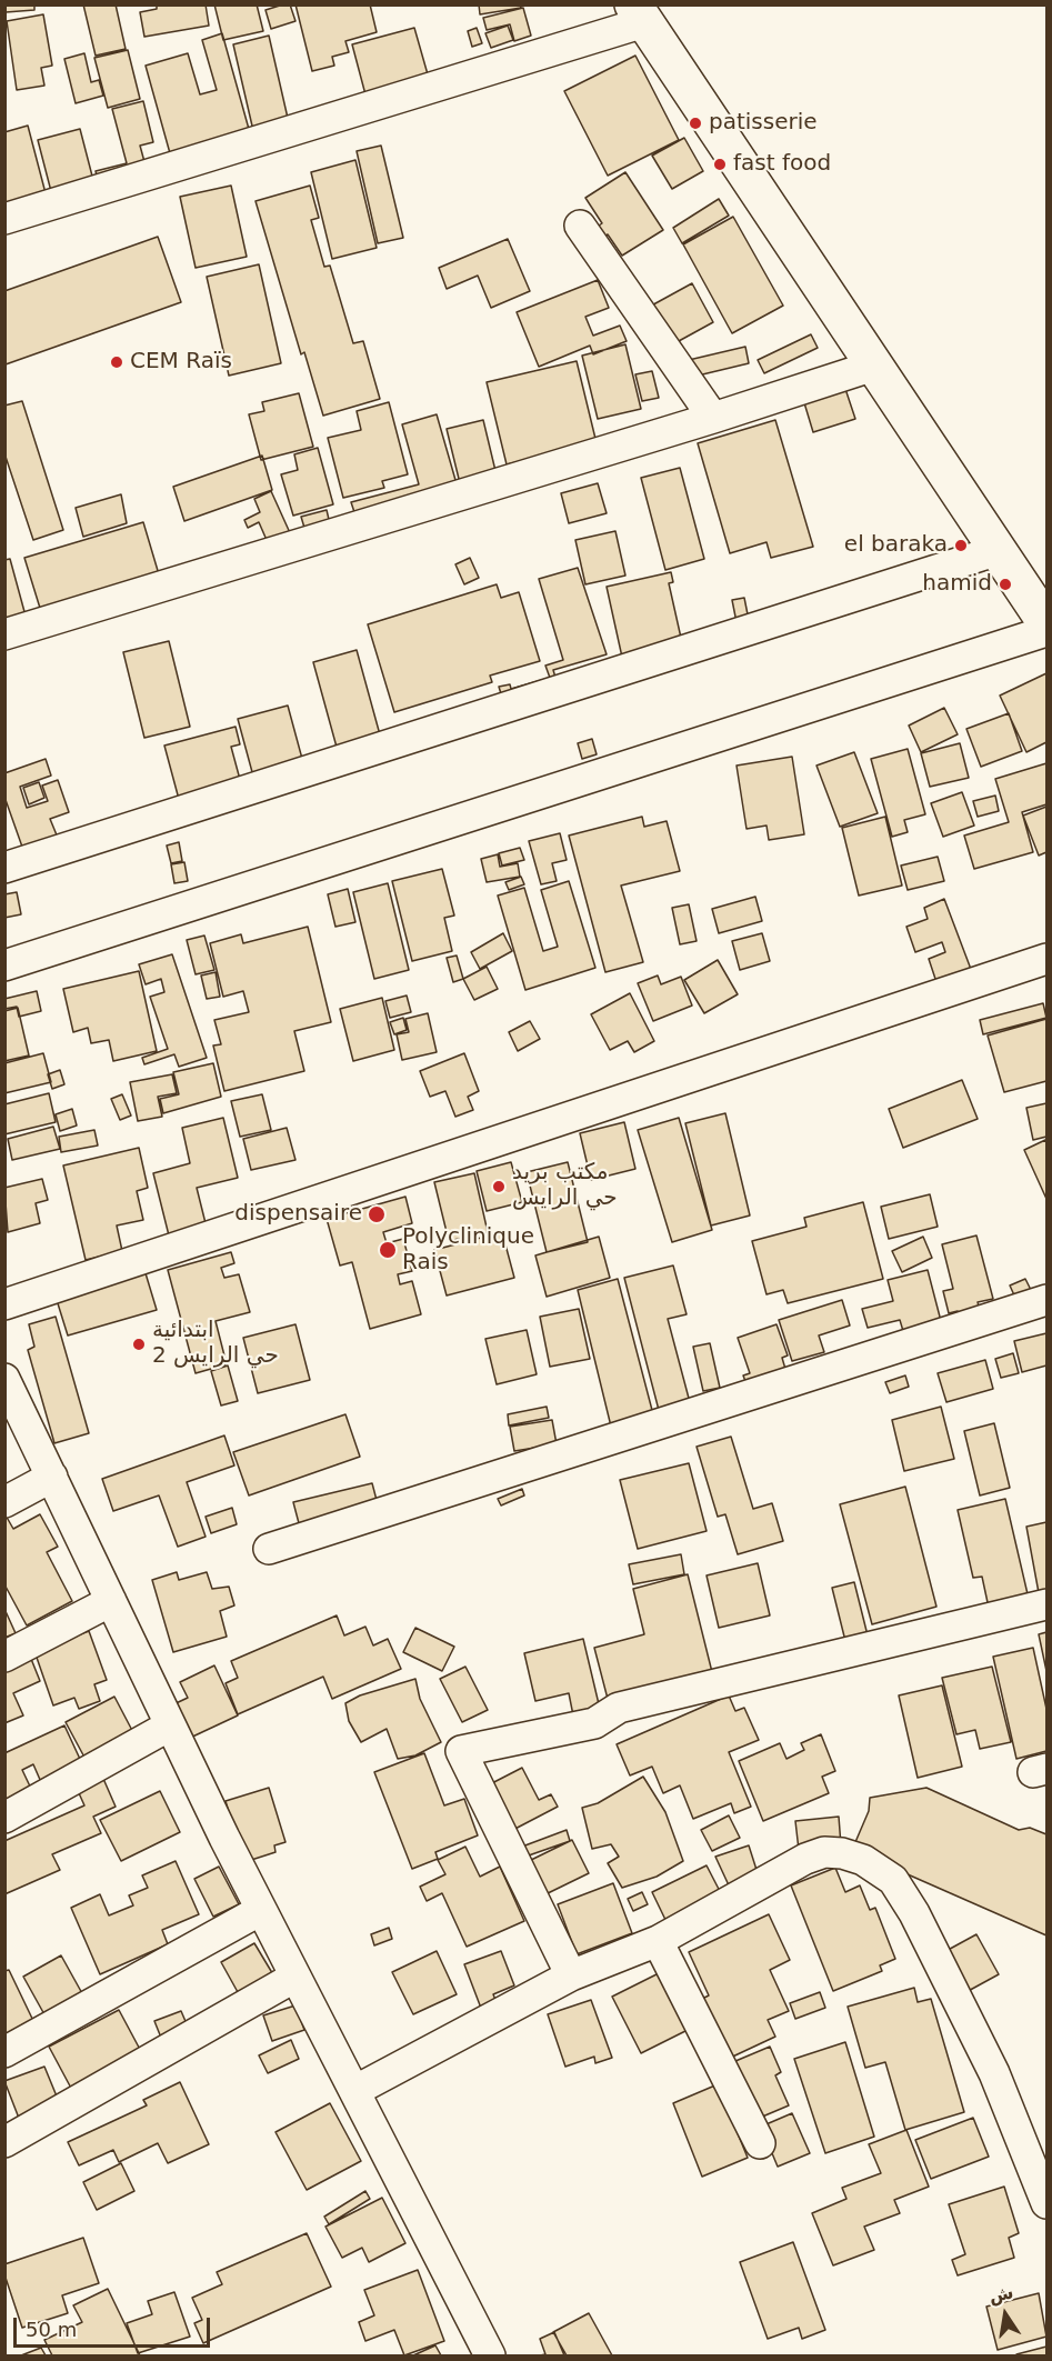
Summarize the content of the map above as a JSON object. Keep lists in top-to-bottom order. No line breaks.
{"places":["patisserie","fast food","CEM Raïs","el baraka","hamid","مكتب بريد حي الرايس","dispensaire","Polyclinique Rais","ابتدائية حي الرايس 2"],"scale_bar":"50 m","north":"top"}
